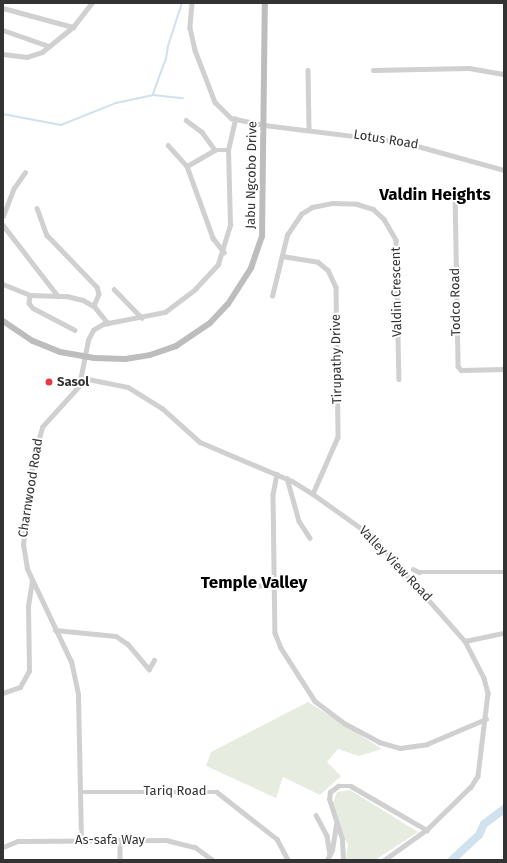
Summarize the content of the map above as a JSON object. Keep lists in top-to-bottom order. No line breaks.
{"streets":{"main road":["Jabu Ngcobo Drive"],"street":["Lotus Road","Valdin Crescent","Todco Road","Tirupathy Drive","Charnwood Road","Valley View Road","Tariq Road","As-safa Way"]},"crossings":[["Lotus Road","Jabu Ngcobo Drive"],["Jabu Ngcobo Drive","Charnwood Road"],["Valdin Crescent","Tirupathy Drive"],["Tirupathy Drive","Valley View Road"],["Charnwood Road","Valley View Road"],["Charnwood Road","Tariq Road"],["Charnwood Road","As-safa Way"]],"districts":["Valdin Heights","Temple Valley"],"places":["Sasol"]}
